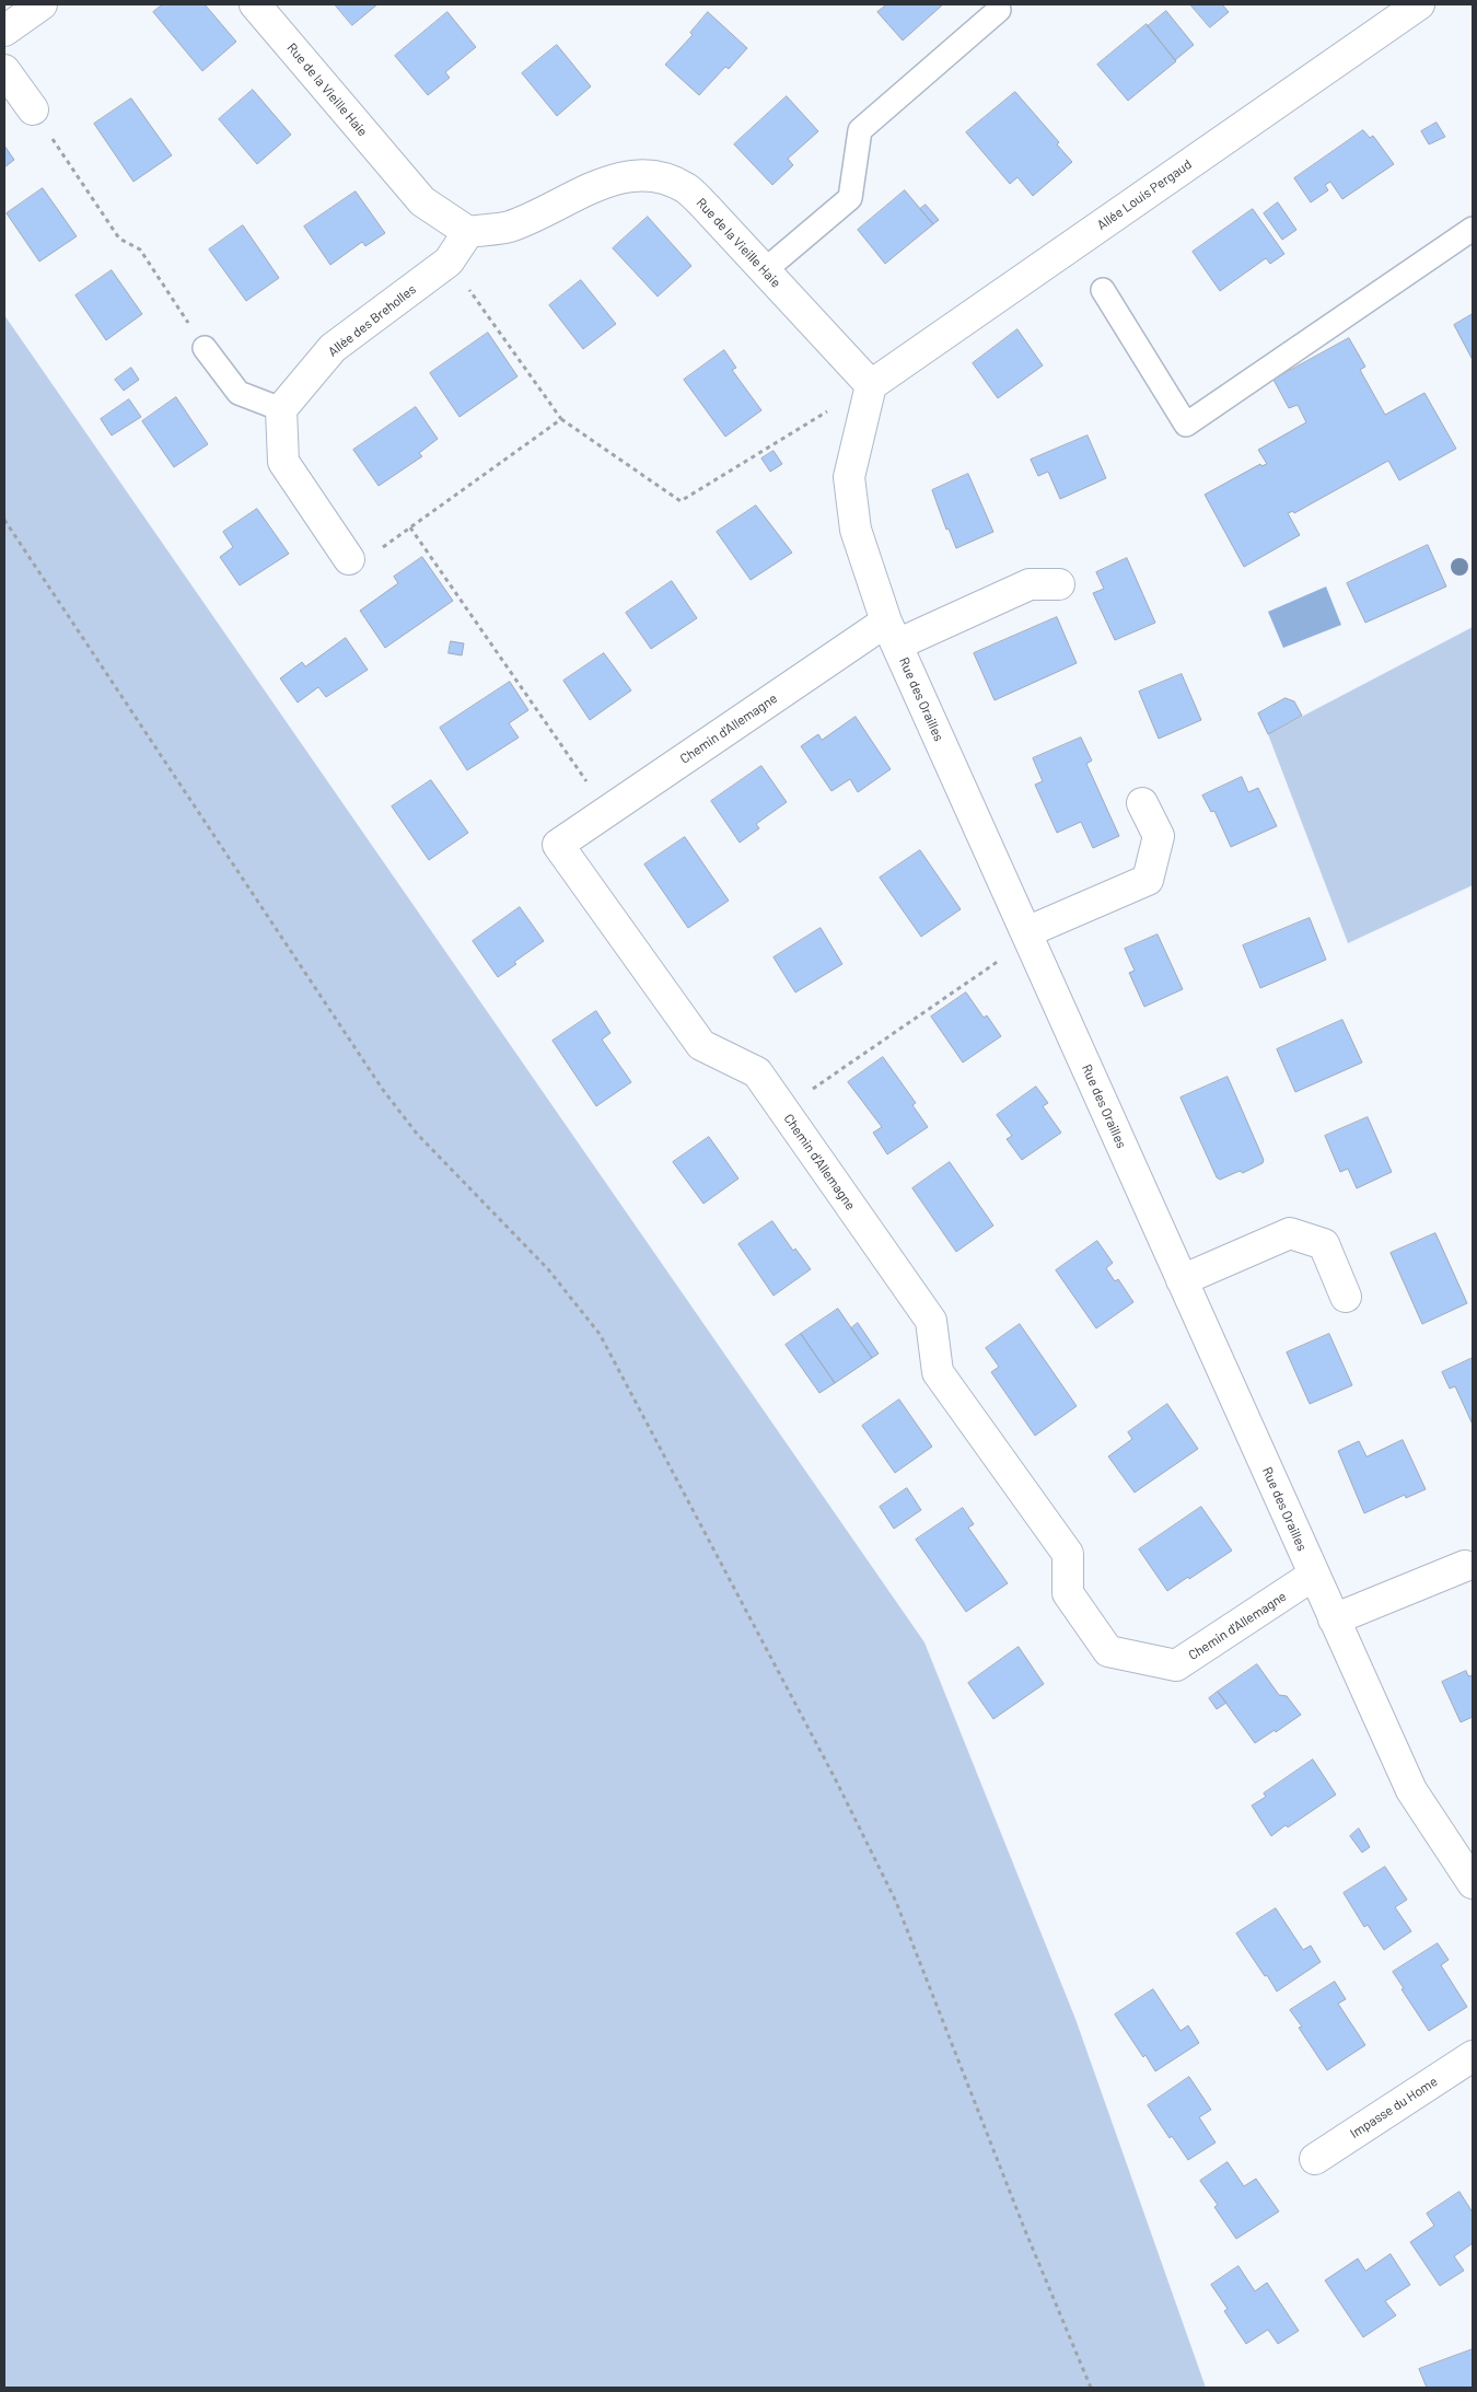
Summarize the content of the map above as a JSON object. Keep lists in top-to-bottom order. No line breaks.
{"streets":{"street":["Rue de la Vieille Haie","Allée Louis Pergaud","Allée des Breholles","Rue des Orailles","Chemin d'Allemagne","Impasse du Home"]},"crossings":[["Rue de la Vieille Haie","Allée Louis Pergaud"],["Rue de la Vieille Haie","Allée des Breholles"],["Rue de la Vieille Haie","Rue des Orailles"],["Allée Louis Pergaud","Rue des Orailles"],["Rue des Orailles","Chemin d'Allemagne"]]}
